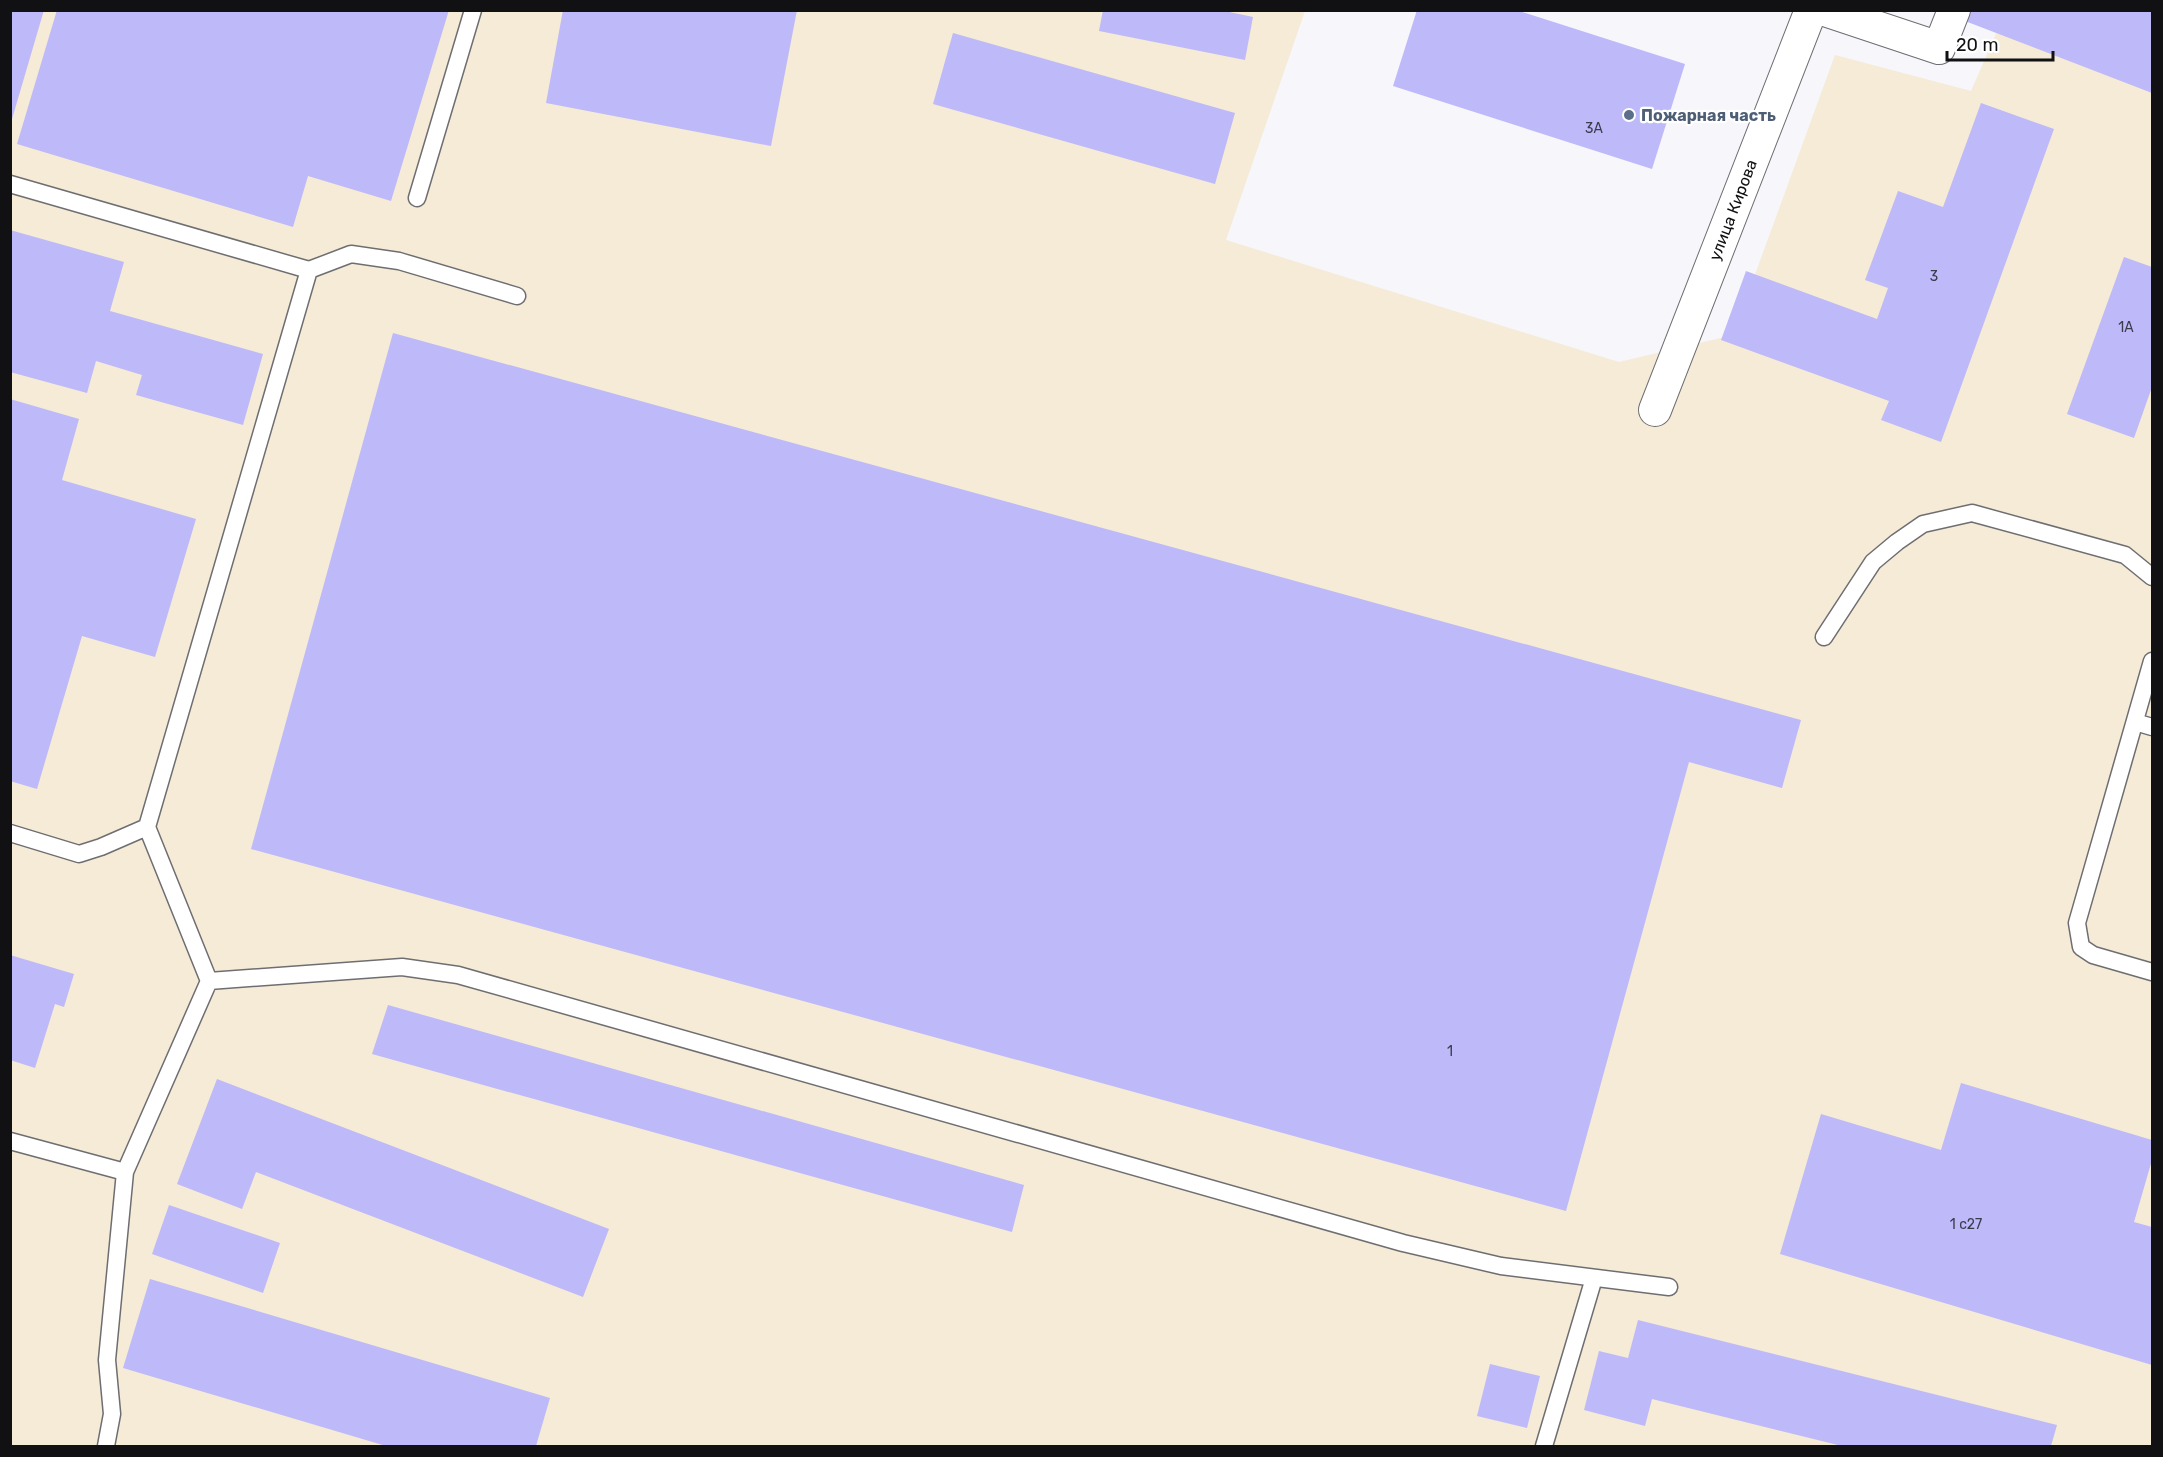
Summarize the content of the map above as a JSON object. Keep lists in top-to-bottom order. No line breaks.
{"streets":{"street":["улица Кирова"]},"places":["Пожарная часть"],"house_numbers":["3А","3","1А","1","1 с27"],"scale_bar":"20 m"}
